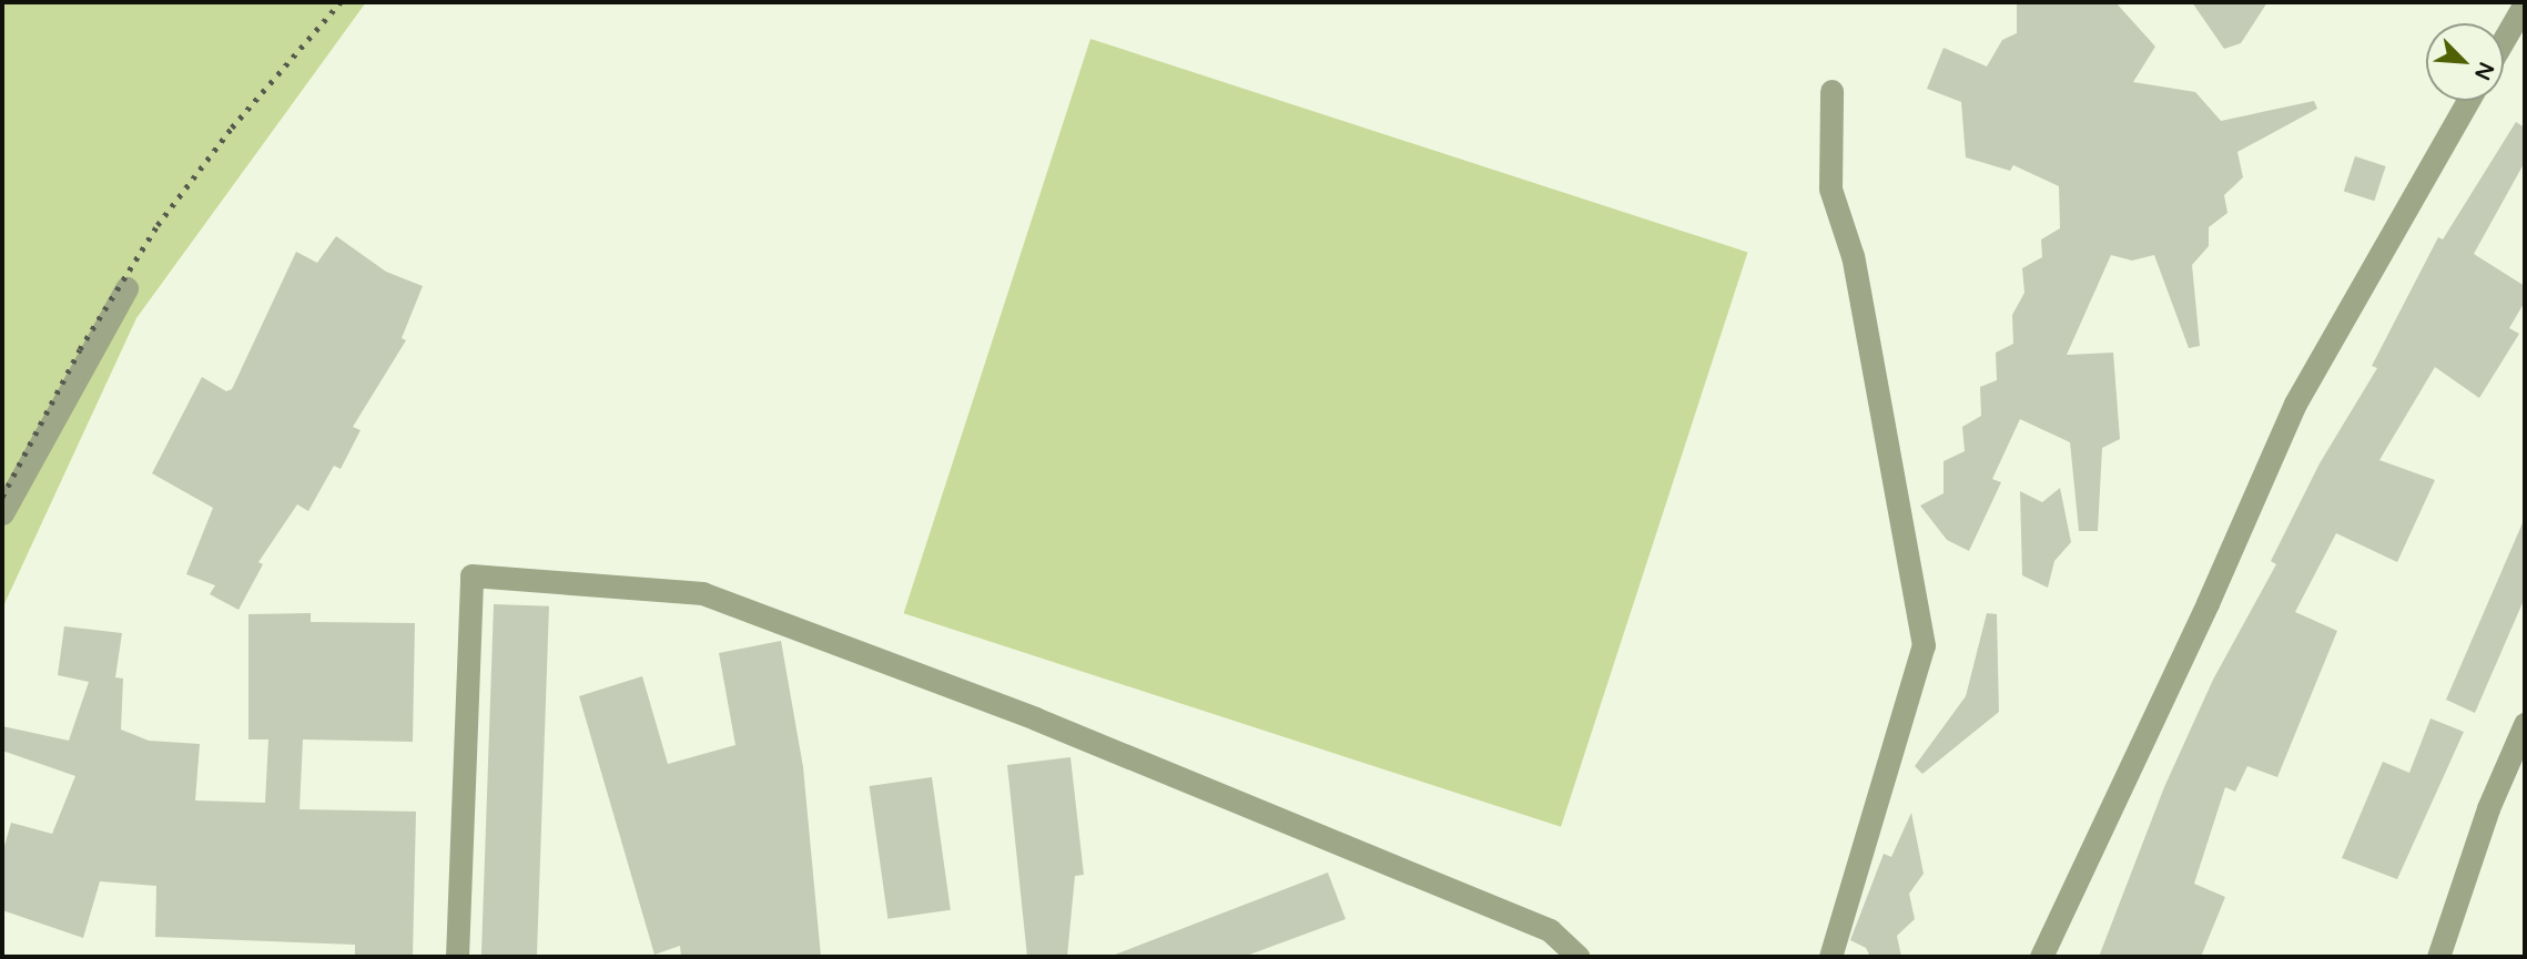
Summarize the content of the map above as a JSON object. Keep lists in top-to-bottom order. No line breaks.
{"north":"bottom right"}
